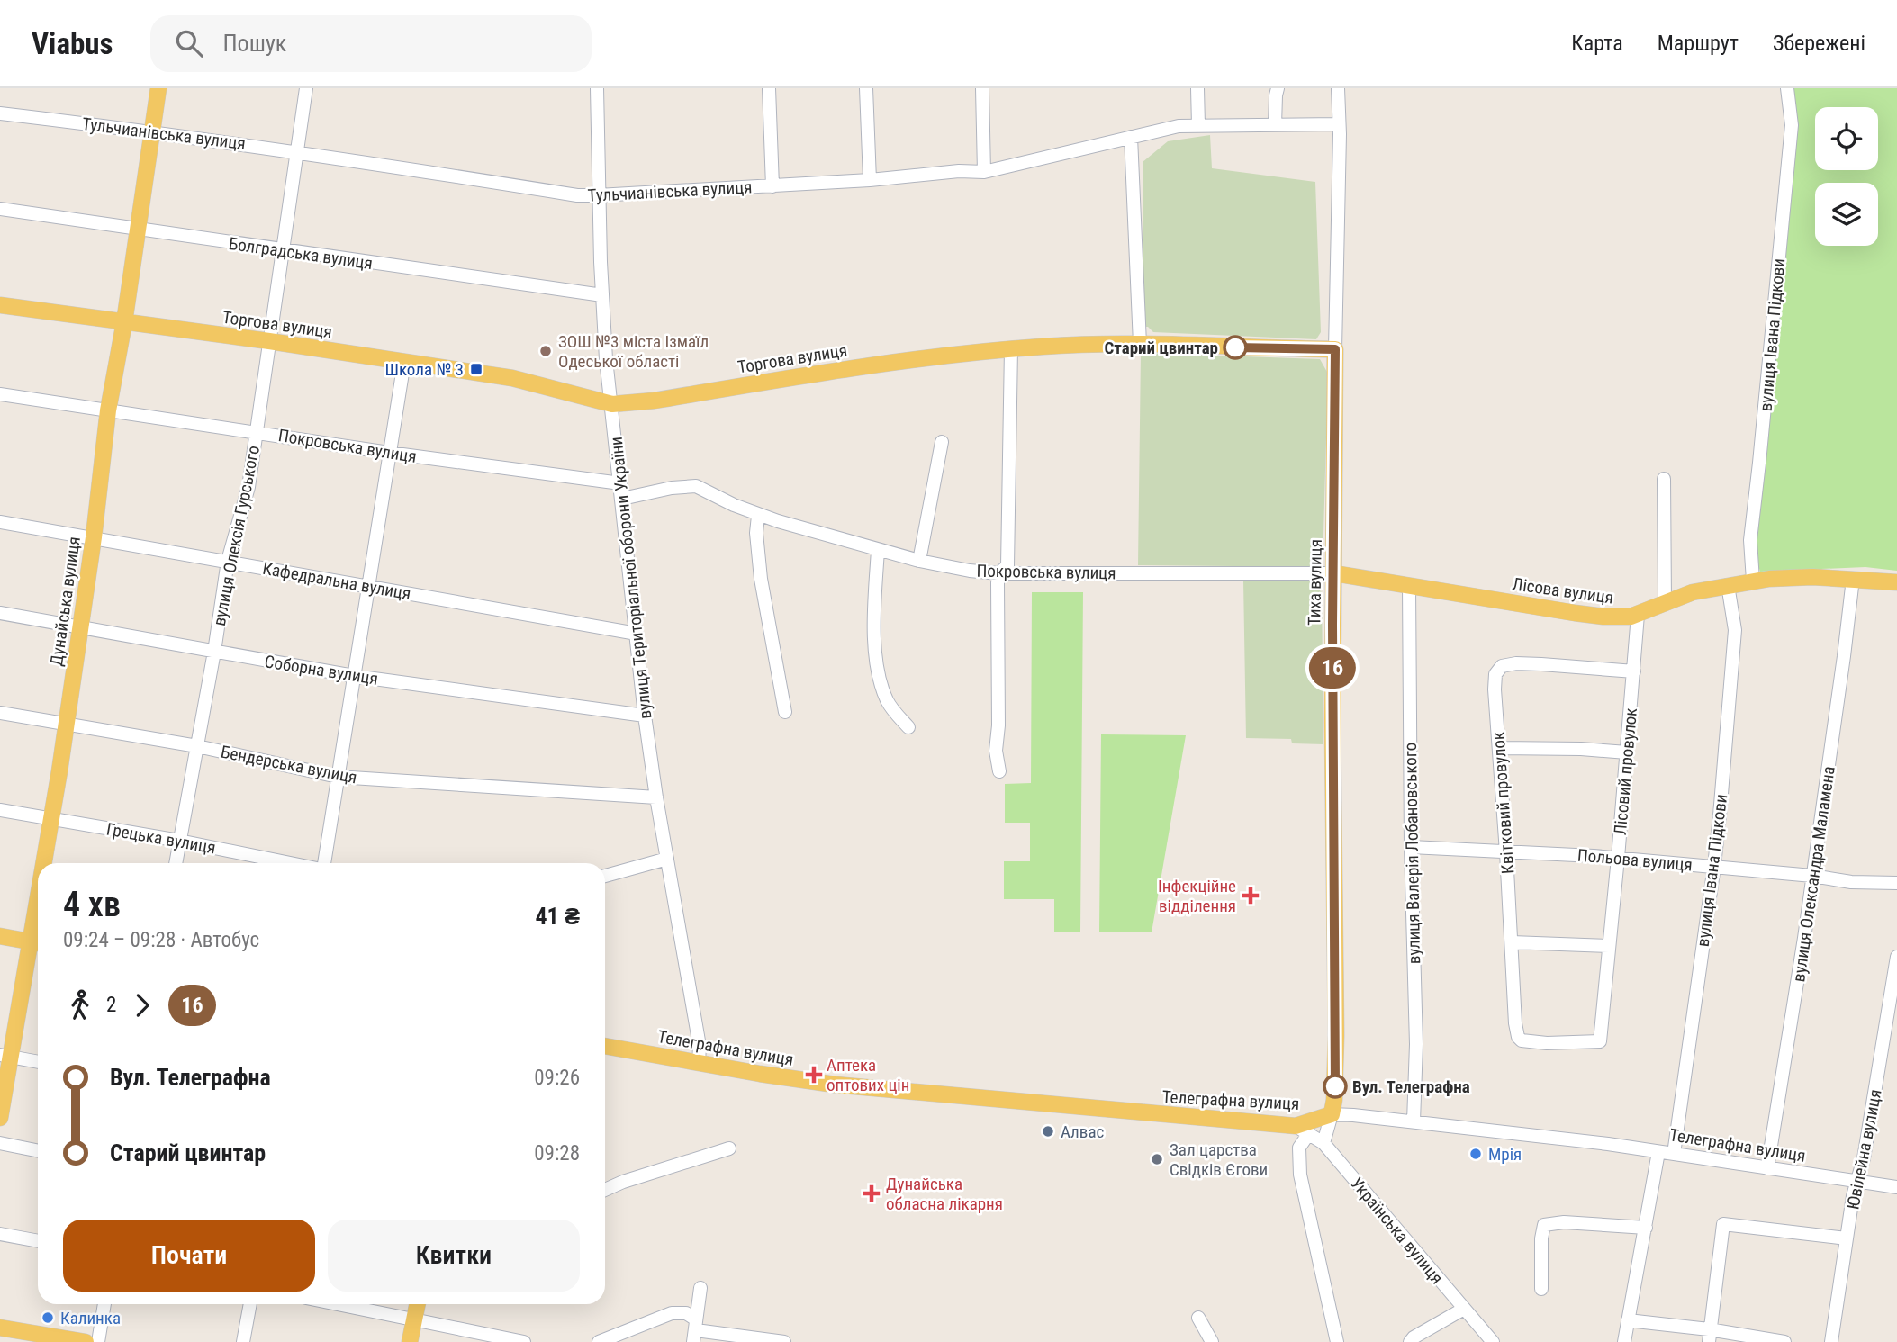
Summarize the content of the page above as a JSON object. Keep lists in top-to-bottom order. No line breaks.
{"streets":{"main road":["Торгова вулиця","Тиха вулиця","Лісова вулиця","Дунайська вулиця","Телеграфна вулиця"],"street":["Тульчианівська вулиця","Болградська вулиця","вулиця Івана Підкови","Покровська вулиця","вулиця Олексія Гурського","вулиця Територіальної оборони України","Кафедральна вулиця","Соборна вулиця","Бендерська вулиця","Лісовий провулок","Квітковий провулок","Грецька вулиця","вулиця Валерія Лобановського","Польова вулиця","вулиця Олександра Маламена","Ювілейна вулиця","Українська вулиця"]},"crossings":[["Тульчианівська вулиця","вулиця Олексія Гурського"],["Тульчианівська вулиця","вулиця Територіальної оборони України"],["Тульчианівська вулиця","Тиха вулиця"],["Тульчианівська вулиця","Дунайська вулиця"],["Болградська вулиця","вулиця Олексія Гурського"],["Болградська вулиця","вулиця Територіальної оборони України"],["Болградська вулиця","Дунайська вулиця"],["Торгова вулиця","вулиця Олексія Гурського"],["Торгова вулиця","вулиця Територіальної оборони України"],["Торгова вулиця","Тиха вулиця"],["Торгова вулиця","Дунайська вулиця"],["вулиця Івана Підкови","Лісова вулиця"],["вулиця Івана Підкови","Польова вулиця"],["вулиця Івана Підкови","Телеграфна вулиця"],["Покровська вулиця","вулиця Олексія Гурського"],["Покровська вулиця","вулиця Територіальної оборони України"],["Покровська вулиця","Тиха вулиця"],["Покровська вулиця","Лісова вулиця"],["Покровська вулиця","Дунайська вулиця"],["вулиця Олексія Гурського","Кафедральна вулиця"],["вулиця Олексія Гурського","Соборна вулиця"],["вулиця Олексія Гурського","Бендерська вулиця"],["вулиця Олексія Гурського","Грецька вулиця"],["вулиця Територіальної оборони України","Кафедральна вулиця"],["вулиця Територіальної оборони України","Соборна вулиця"],["вулиця Територіальної оборони України","Бендерська вулиця"],["вулиця Територіальної оборони України","Телеграфна вулиця"],["Кафедральна вулиця","Дунайська вулиця"],["Тиха вулиця","Лісова вулиця"],["Тиха вулиця","Телеграфна вулиця"],["Лісова вулиця","Лісовий провулок"],["Лісова вулиця","вулиця Валерія Лобановського"],["Лісова вулиця","вулиця Олександра Маламена"],["Дунайська вулиця","Соборна вулиця"],["Дунайська вулиця","Бендерська вулиця"],["Дунайська вулиця","Грецька вулиця"],["Лісовий провулок","Квітковий провулок"],["Лісовий провулок","Польова вулиця"],["Квітковий провулок","Польова вулиця"],["вулиця Валерія Лобановського","Польова вулиця"],["вулиця Валерія Лобановського","Телеграфна вулиця"],["Польова вулиця","вулиця Олександра Маламена"],["вулиця Олександра Маламена","Телеграфна вулиця"],["Телеграфна вулиця","Ювілейна вулиця"],["Телеграфна вулиця","Українська вулиця"]],"places":{"other":["Старий цвинтар","ЗОШ №3 міста Ізмаїл Одеської області","Вул. Телеграфна","Алвас","Мрія","Зал царства Свідків Єгови","Калинка"],"transit":["Школа № 3"],"health":["Інфекційне відділення","Аптека оптових цін","Дунайська обласна лікарня"]},"lines":["bus line 16"],"page":{"header":"Viabus","search":"Пошук","nav":["Карта","Маршрут","Збережені"],"on_map":"16","heading":["4 хв","09:24 – 09:28 · Автобус","41 ₴"],"legs":["2","16"],"list":[{"name":"Вул. Телеграфна","value":"09:26"},{"name":"Старий цвинтар","value":"09:28"}],"buttons":["Почати","Квитки"]}}
